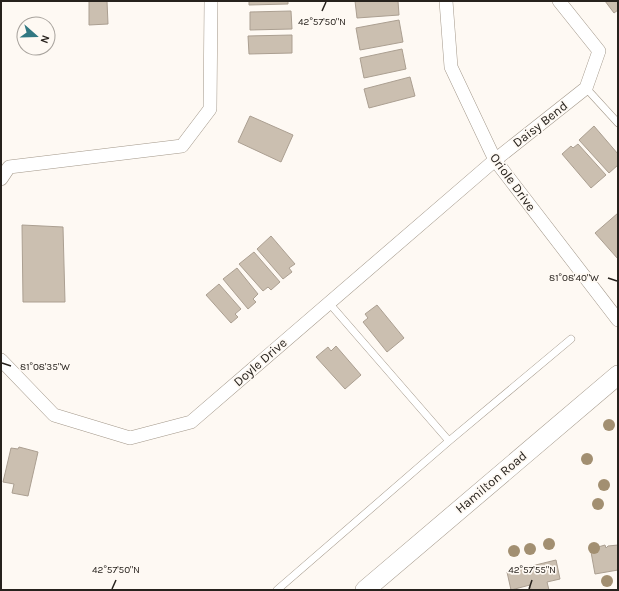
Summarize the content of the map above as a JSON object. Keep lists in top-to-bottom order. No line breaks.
{"streets":{"main road":["Hamilton Road"],"street":["Daisy Bend","Oriole Drive","Doyle Drive"]},"crossings":[["Daisy Bend","Oriole Drive"],["Daisy Bend","Doyle Drive"],["Oriole Drive","Doyle Drive"]],"north":"right","coordinates":["42°57'50\"N","81°08'40\"W","81°08'35\"W","42°57'55\"N"]}
